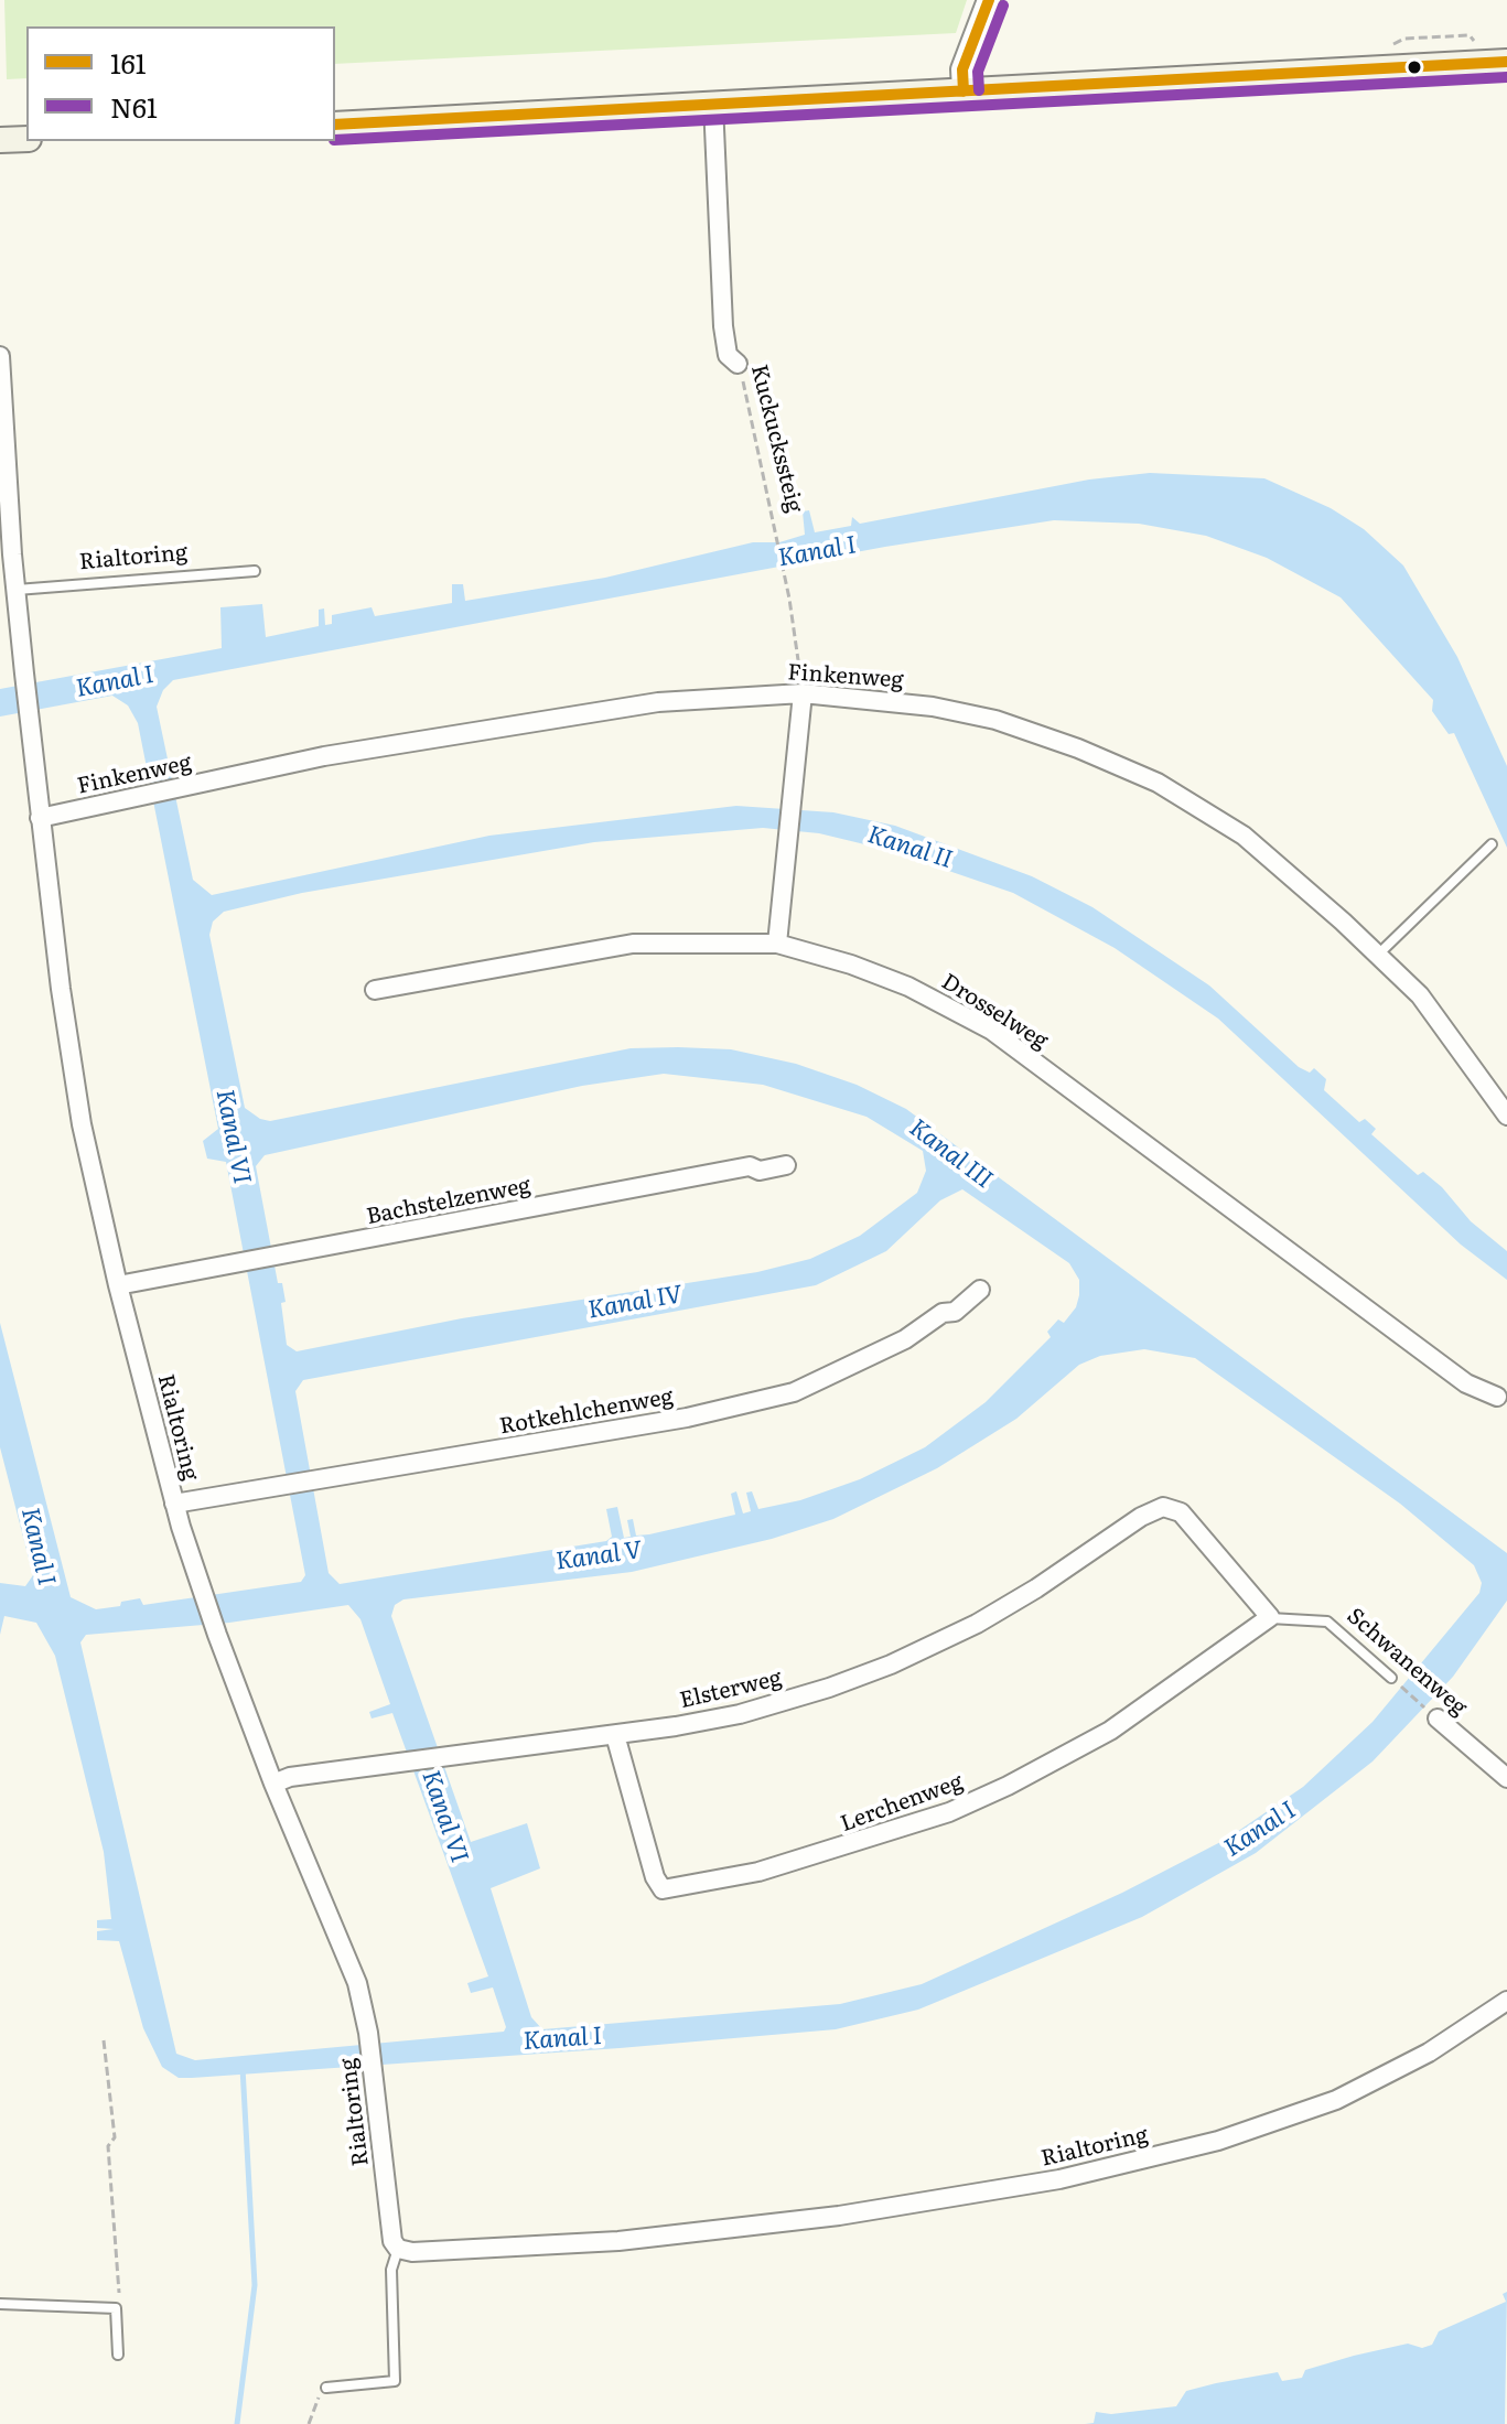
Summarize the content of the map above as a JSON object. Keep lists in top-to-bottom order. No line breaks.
{"streets":{"street":["Kuckuckssteig","Rialtoring","Finkenweg","Drosselweg","Bachstelzenweg","Rotkehlchenweg","Schwanenweg","Elsterweg","Lerchenweg"]},"crossings":[["Kuckuckssteig","Finkenweg"],["Rialtoring","Finkenweg"],["Rialtoring","Bachstelzenweg"],["Rialtoring","Rotkehlchenweg"],["Rialtoring","Elsterweg"],["Schwanenweg","Elsterweg"],["Schwanenweg","Lerchenweg"],["Elsterweg","Lerchenweg"]],"water":["Kanal I","Kanal II","Kanal VI","Kanal III","Kanal IV","Kanal V"],"lines":["transit line 161","transit line N61"],"legend":["161","N61"]}
